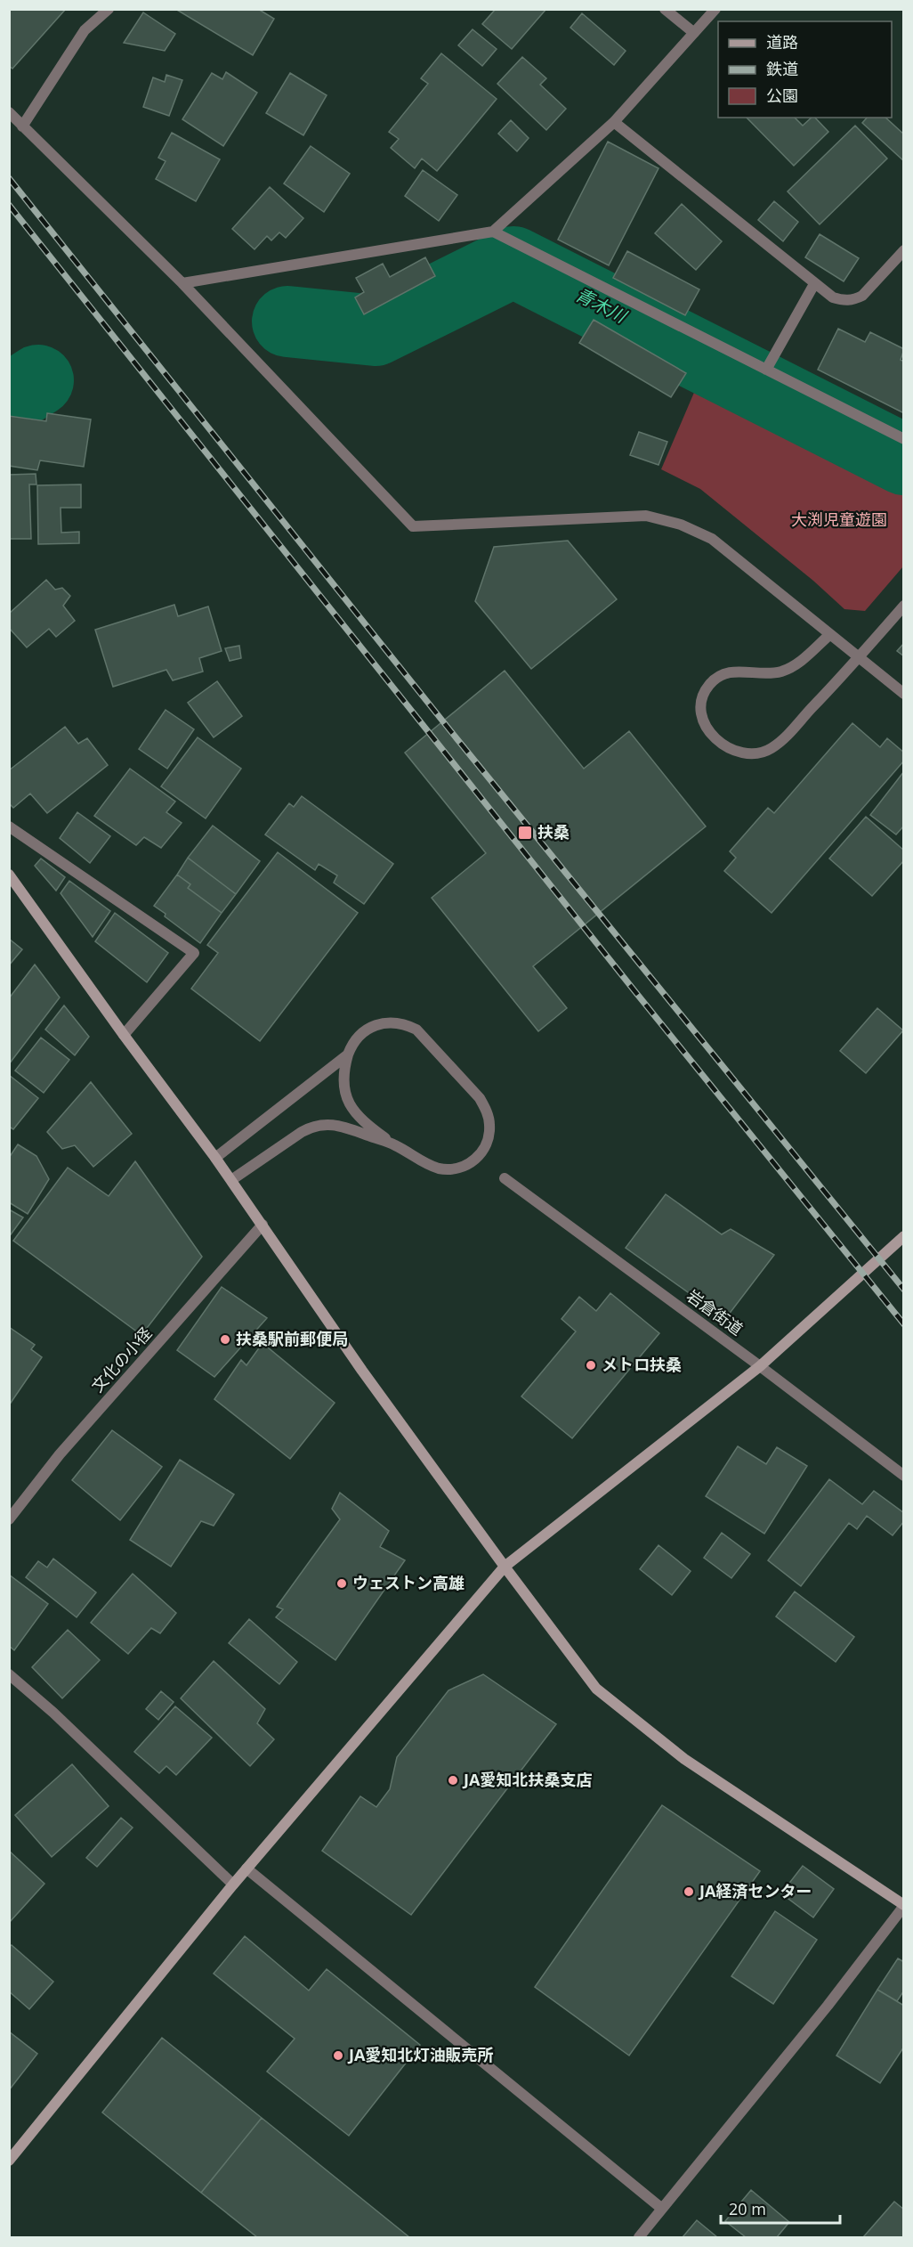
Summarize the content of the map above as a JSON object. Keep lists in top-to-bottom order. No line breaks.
{"streets":{"street":["岩倉街道","文化の小径"]},"water":["青木川"],"parks":["大渕児童遊園"],"places":{"transit":["扶桑"],"other":["扶桑駅前郵便局","メトロ扶桑","ウェストン高雄","JA愛知北扶桑支店","JA経済センター","JA愛知北灯油販売所"]},"legend":["道路","鉄道","公園"],"scale_bar":"20 m"}
